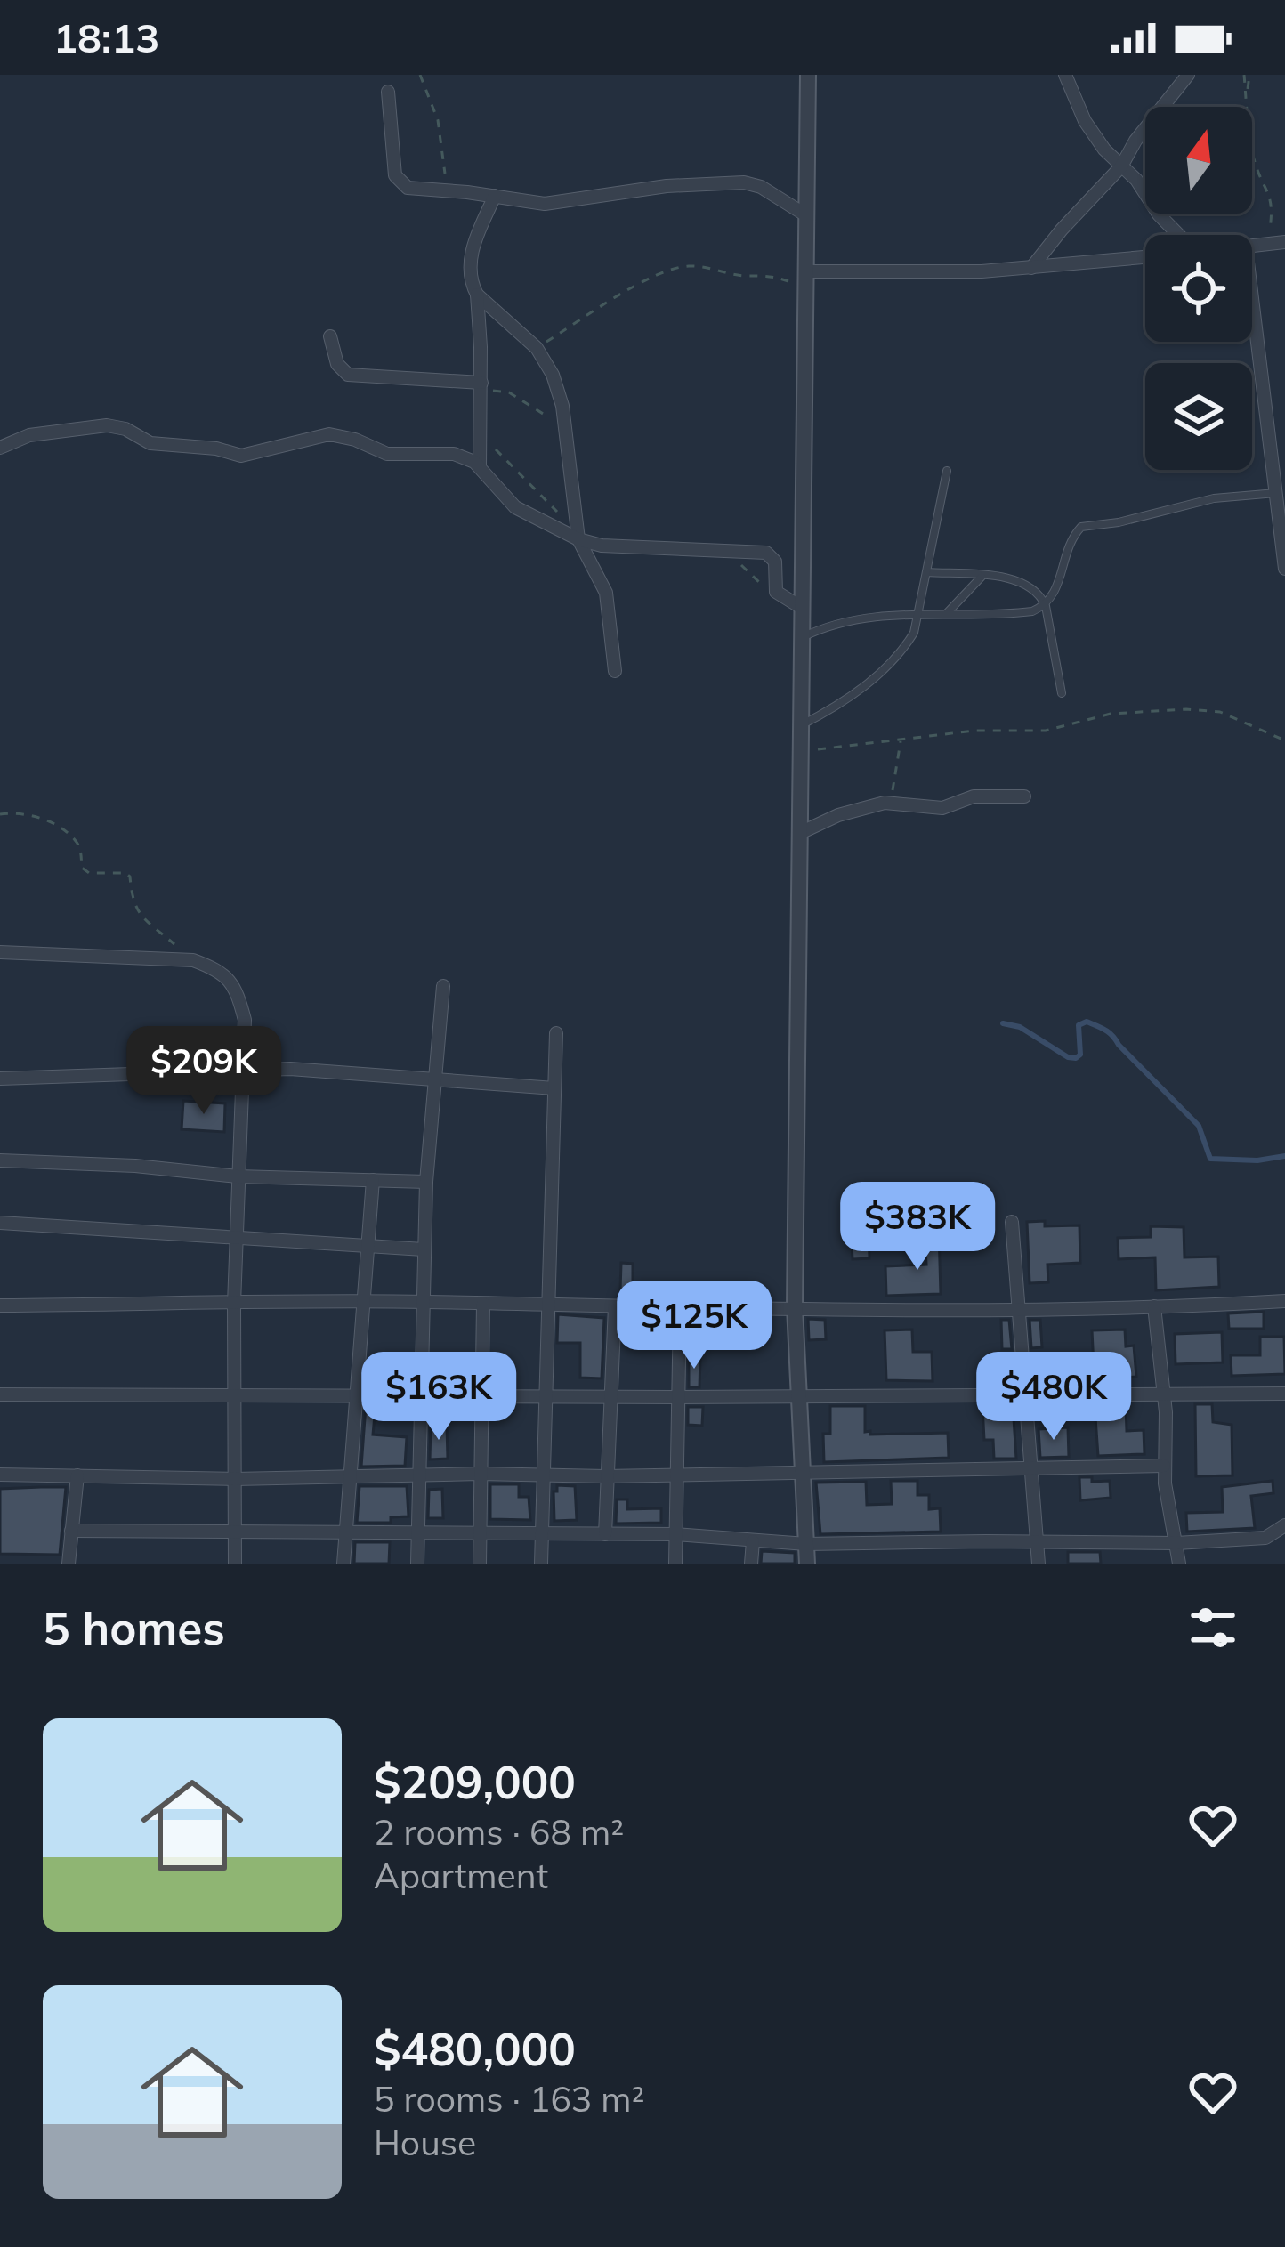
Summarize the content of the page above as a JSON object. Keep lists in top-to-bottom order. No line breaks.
{"north":"top","page":{"status":"18:13","price":["$209K","$383K","$125K","$163K","$480K"],"heading":"5 homes","list":[{"name":"$209,000","note":"2 rooms · 68 m² · Apartment"},{"name":"$480,000","note":"5 rooms · 163 m² · House"}]}}
